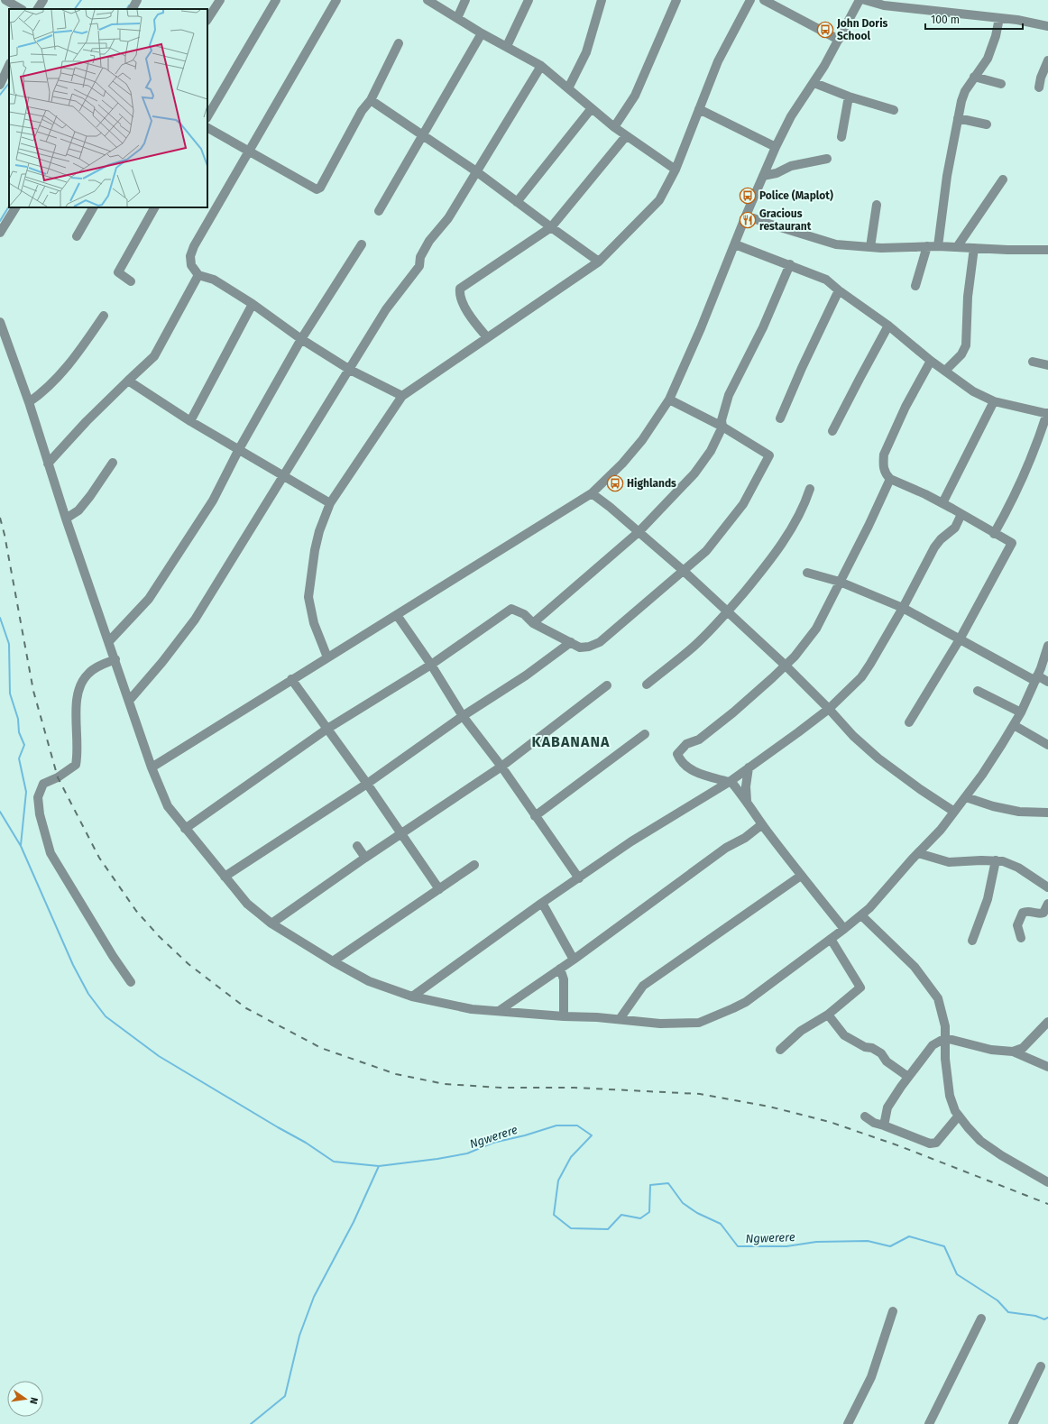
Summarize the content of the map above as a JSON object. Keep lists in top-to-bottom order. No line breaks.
{"districts":["KABANANA"],"water":["Ngwerere"],"places":{"bus stop":["John Doris School","Police (Maplot)","Highlands"],"restaurant":["Gracious restaurant"]},"scale_bar":"100 m","north":"right"}
